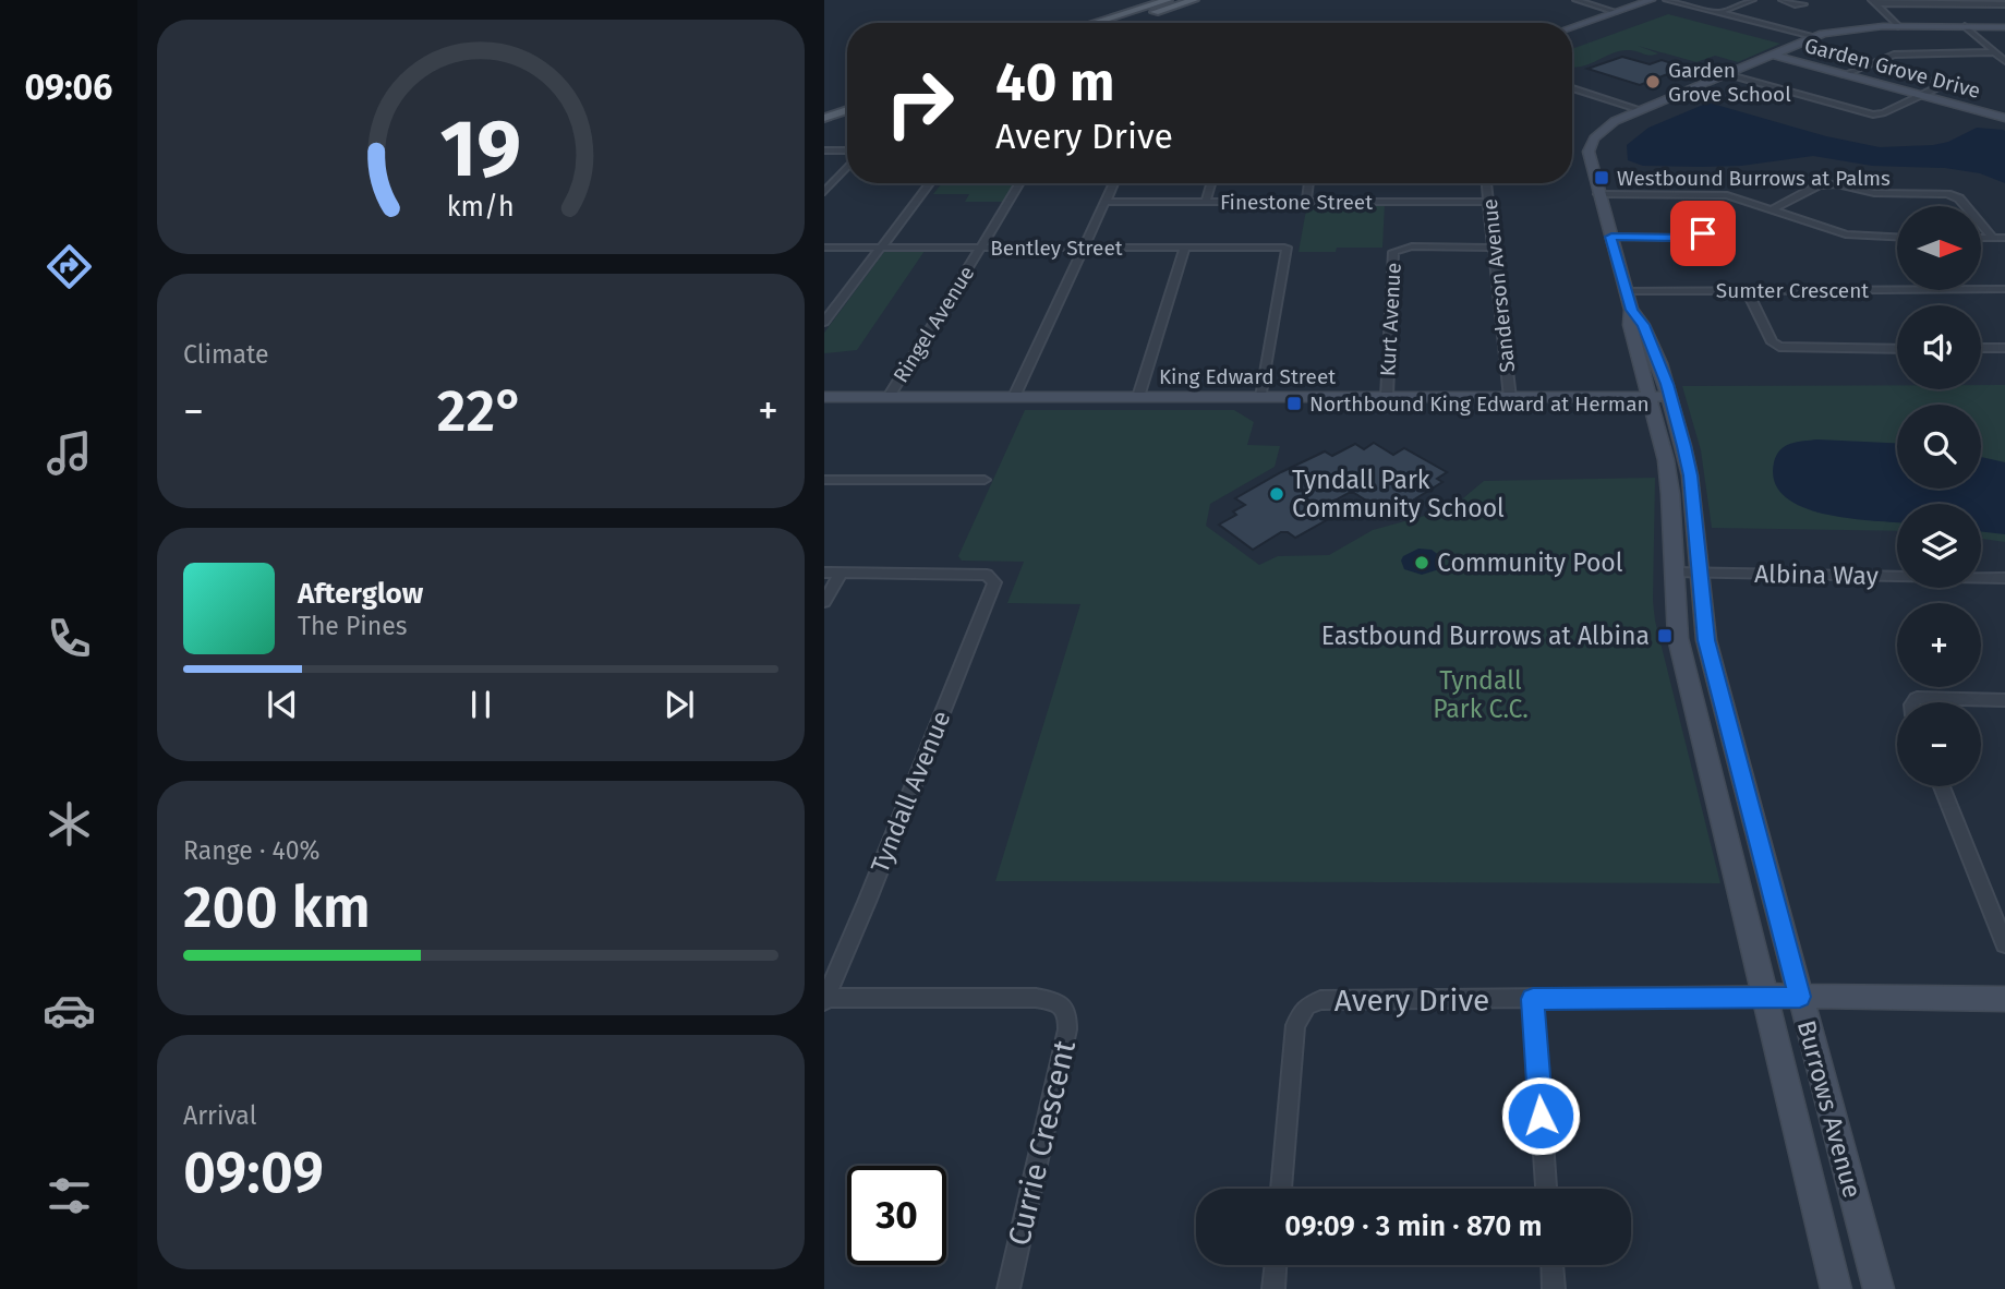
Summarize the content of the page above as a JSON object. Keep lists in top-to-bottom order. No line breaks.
{"streets":{"street":["Garden Grove Drive","Finestone Street","Bentley Street","Sanderson Avenue","Sumter Crescent","Kurt Avenue","Ringel Avenue","King Edward Street","Albina Way","Tyndall Avenue","Avery Drive","Burrows Avenue","Currie Crescent"]},"crossings":[["Garden Grove Drive","Burrows Avenue"],["Finestone Street","Sanderson Avenue"],["Bentley Street","Ringel Avenue"],["Bentley Street","King Edward Street"],["Sanderson Avenue","Kurt Avenue"],["Sanderson Avenue","King Edward Street"],["Sumter Crescent","Burrows Avenue"],["Kurt Avenue","King Edward Street"],["Ringel Avenue","King Edward Street"],["King Edward Street","Burrows Avenue"],["Albina Way","Burrows Avenue"],["Tyndall Avenue","Currie Crescent"],["Avery Drive","Burrows Avenue"]],"parks":["Tyndall Park C.C."],"places":{"other":["Garden Grove School","Tyndall Park Community School","Community Pool"],"transit":["Westbound Burrows at Palms","Northbound King Edward at Herman","Eastbound Burrows at Albina"]},"north":"right","page":{"tabs":"09:06","turn":["40 m","Avery Drive"],"map_buttons":["+","−"],"tile":["Climate",["Range · 40%","200 km"],["Arrival","09:09"]],"heat":["−","22°","+"],"song":["Afterglow","The Pines"],"limit":"30","trip":"09:09 · 3 min · 870 m","gauge":["19","km/h"]}}
